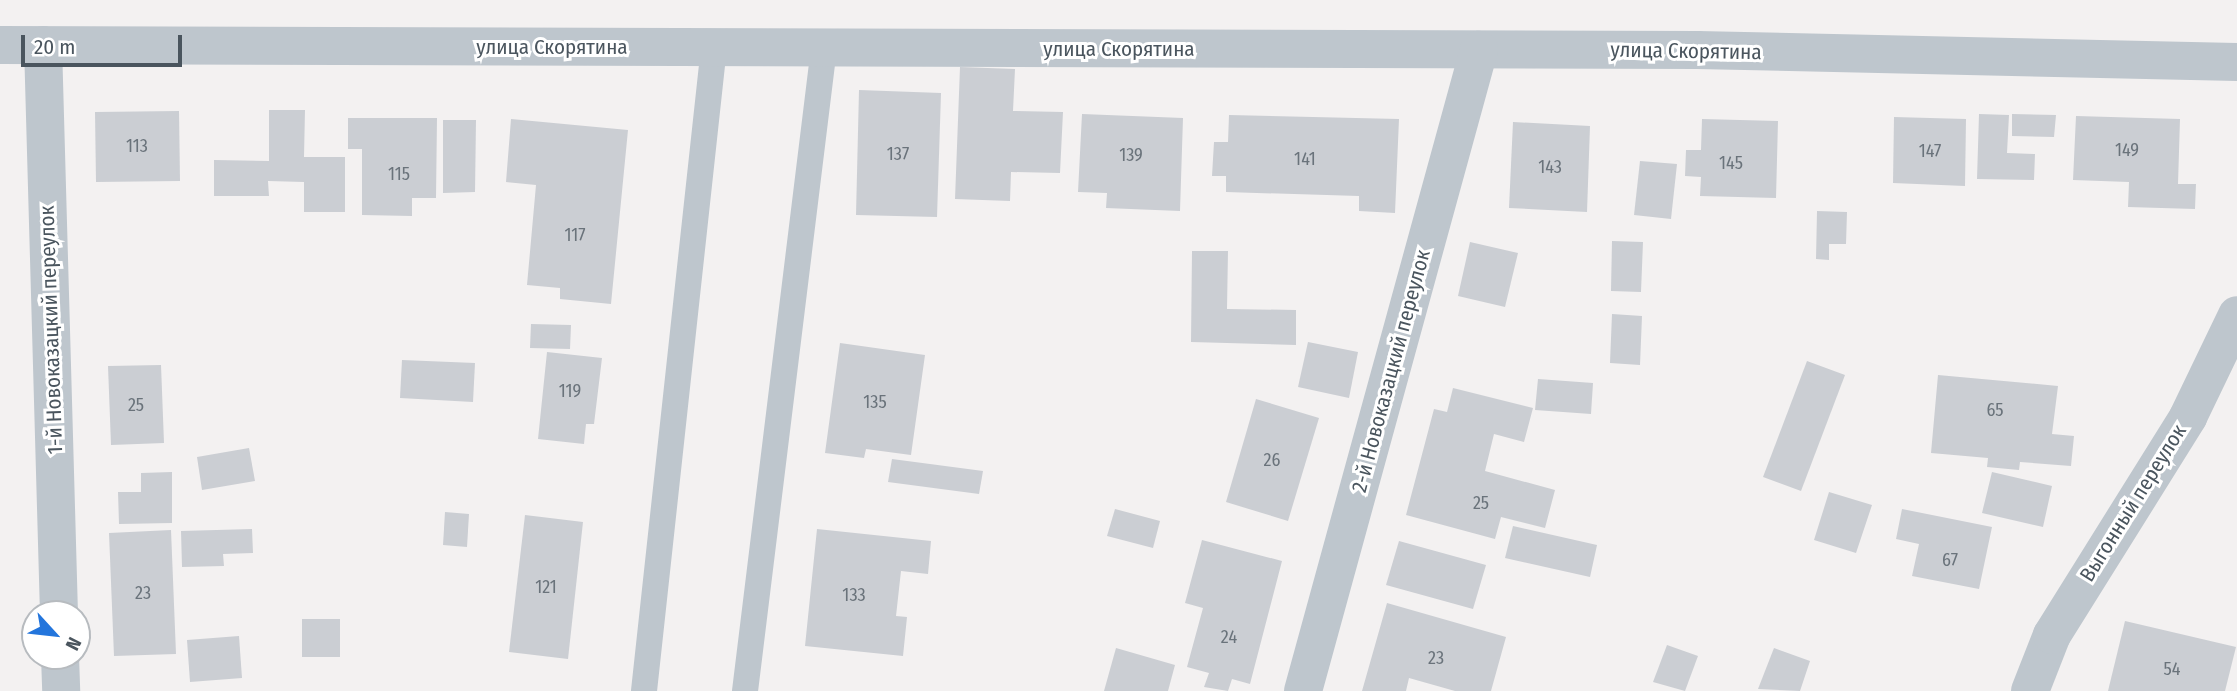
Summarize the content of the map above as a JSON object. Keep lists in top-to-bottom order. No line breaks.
{"streets":{"street":["улица Скорятина","1-й Новоказацкий переулок","2-й Новоказацкий переулок","Выгонный переулок"]},"crossings":[["улица Скорятина","1-й Новоказацкий переулок"],["улица Скорятина","2-й Новоказацкий переулок"]],"house_numbers":["113","149","147","137","139","141","145","143","115","117","119","135","25","65","26","25","67","121","23","133","24","23","54"],"scale_bar":"20 m","north":"bottom right"}
